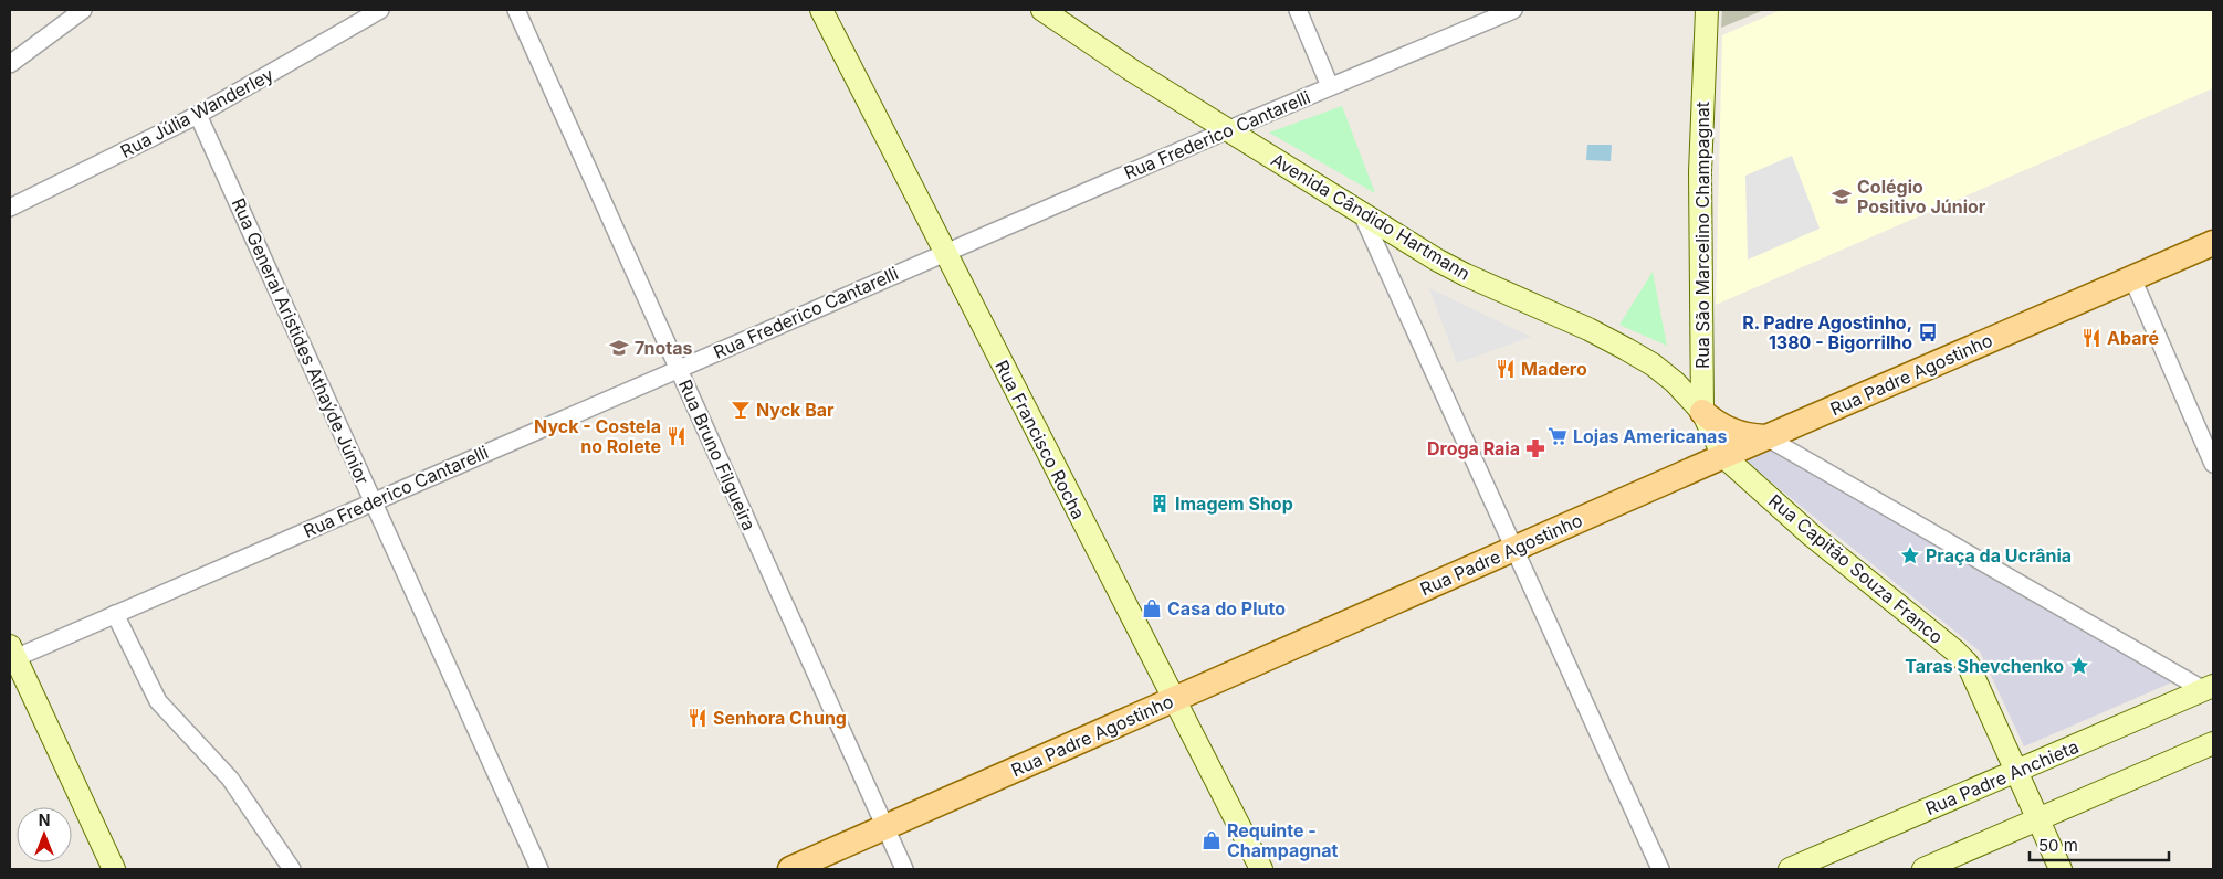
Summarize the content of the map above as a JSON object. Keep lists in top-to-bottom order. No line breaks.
{"streets":{"main road":["Avenida Cândido Hartmann","Rua São Marcelino Champagnat","Rua Padre Agostinho","Rua Francisco Rocha","Rua Capitão Souza Franco","Rua Padre Anchieta"],"street":["Rua Júlia Wanderley","Rua Frederico Cantarelli","Rua General Aristides Athaýde Júnior","Rua Bruno Filgueira"]},"crossings":[["Rua Júlia Wanderley","Rua General Aristides Athaýde Júnior"],["Rua Frederico Cantarelli","Avenida Cândido Hartmann"],["Rua Frederico Cantarelli","Rua General Aristides Athaýde Júnior"],["Rua Frederico Cantarelli","Rua Francisco Rocha"],["Rua Frederico Cantarelli","Rua Bruno Filgueira"],["Avenida Cândido Hartmann","Rua São Marcelino Champagnat"],["Rua São Marcelino Champagnat","Rua Padre Agostinho"],["Rua São Marcelino Champagnat","Rua Capitão Souza Franco"],["Rua Padre Agostinho","Rua Francisco Rocha"],["Rua Padre Agostinho","Rua Bruno Filgueira"],["Rua Padre Agostinho","Rua Capitão Souza Franco"],["Rua Capitão Souza Franco","Rua Padre Anchieta"]],"places":{"school or university":["Colégio Positivo Júnior","7notas"],"bus stop":["R. Padre Agostinho, 1380 - Bigorrilho"],"restaurant":["Abaré","Madero","Nyck - Costela no Rolete","Senhora Chung"],"bar":["Nyck Bar"],"supermarket":["Lojas Americanas"],"pharmacy":["Droga Raia"],"building":["Imagem Shop"],"place":["Praça da Ucrânia","Taras Shevchenko"],"shop":["Casa do Pluto","Requinte - Champagnat"]},"scale_bar":"50 m","north":"top"}
